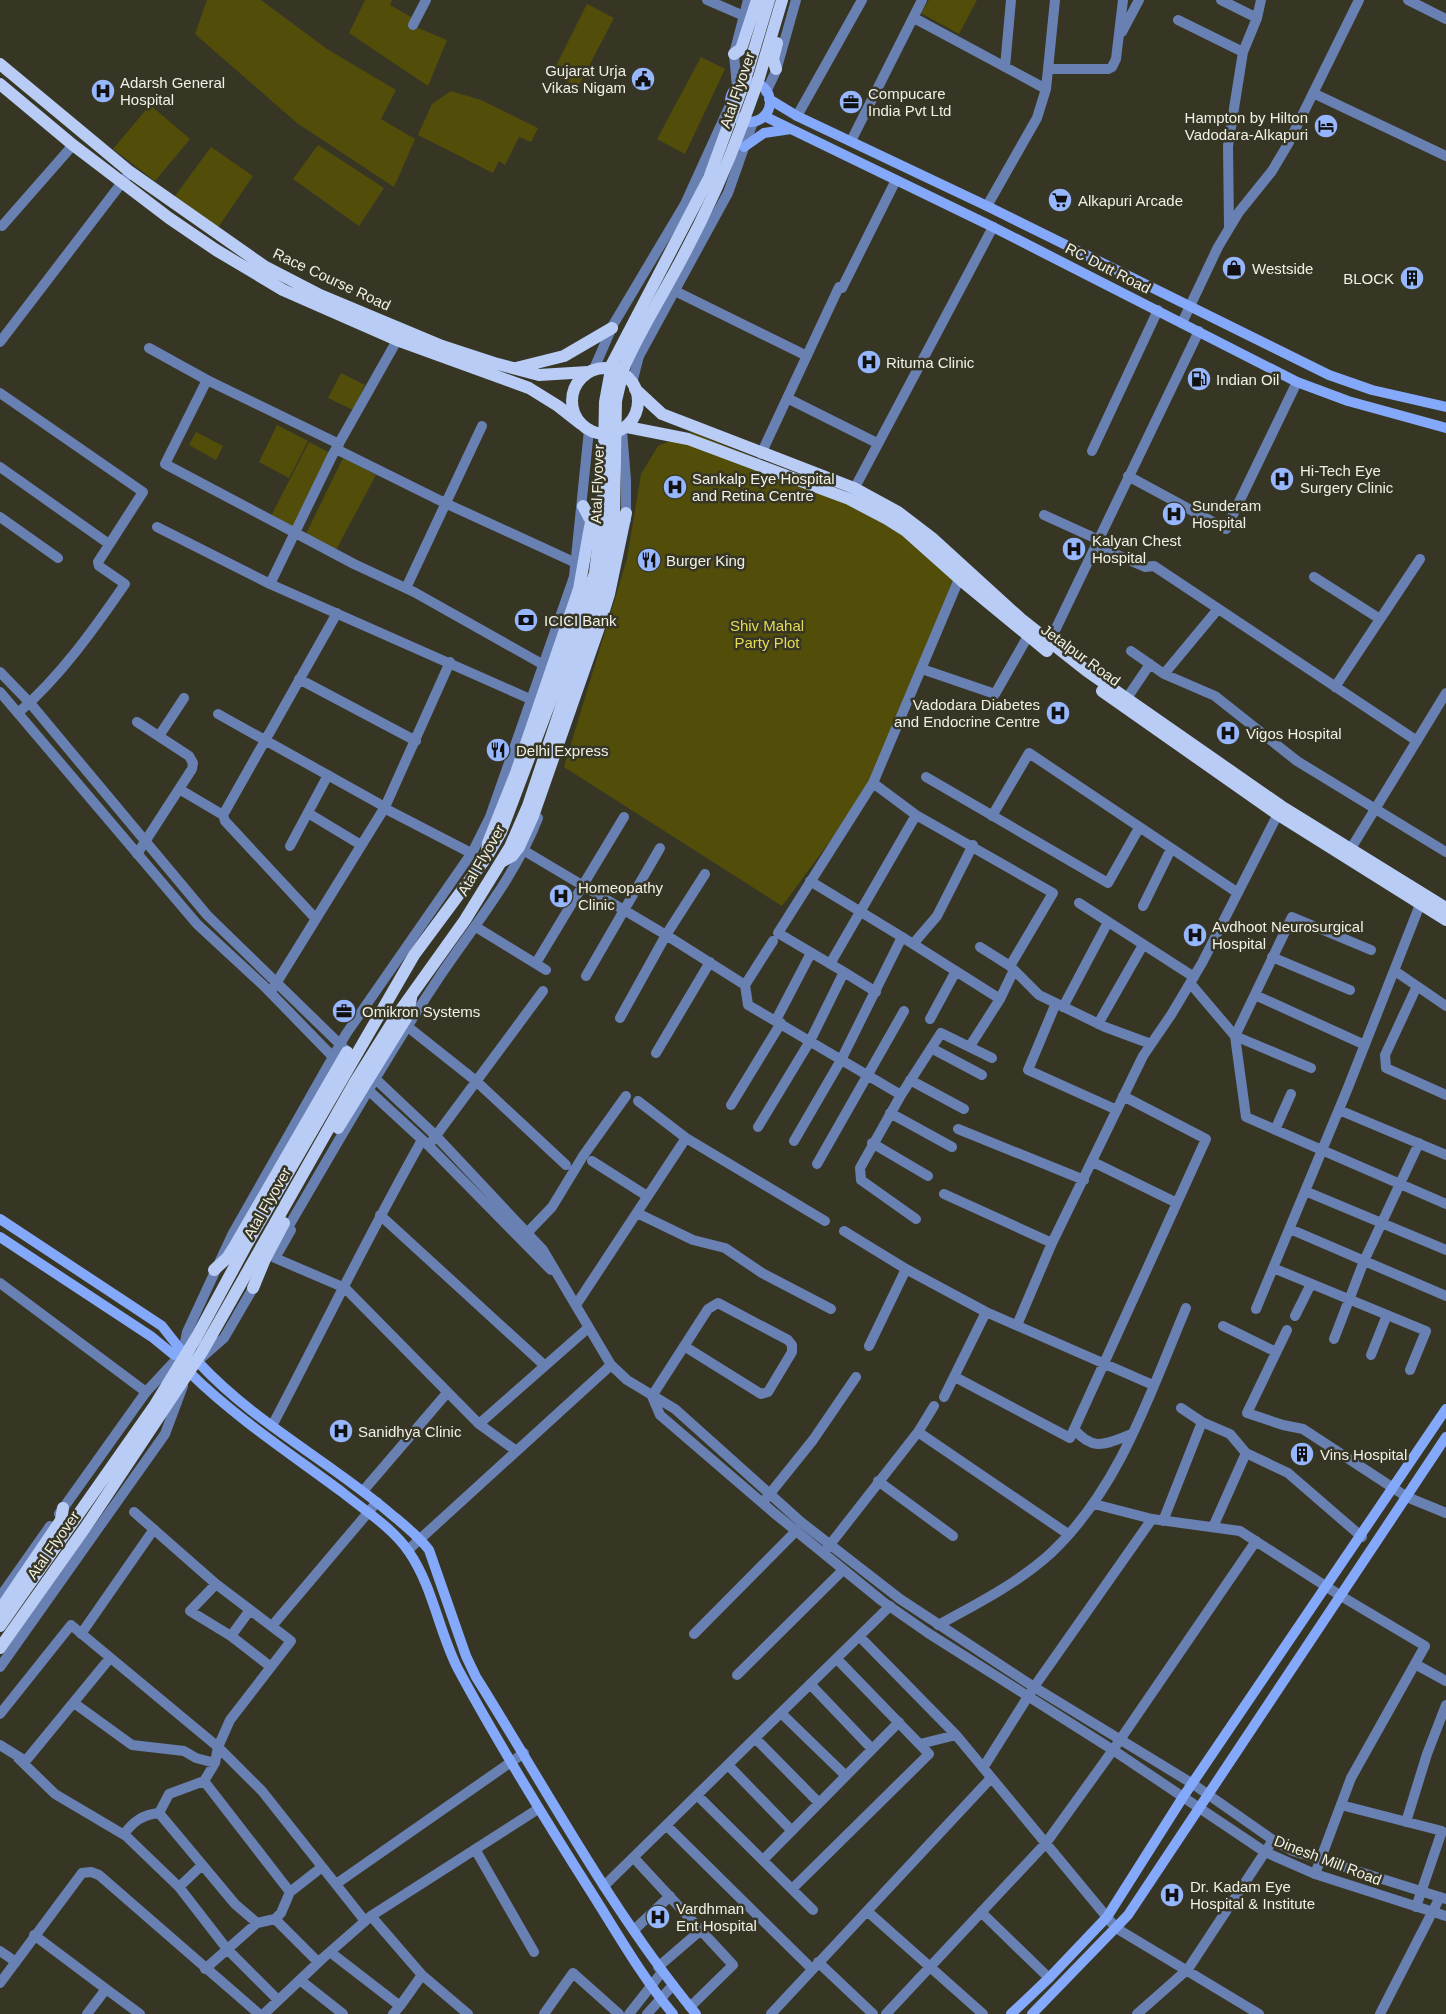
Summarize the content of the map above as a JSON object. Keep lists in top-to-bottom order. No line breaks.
{"streets":{"main road":["Atal Flyover","RC Dutt Road","Race Course Road","Jetalpur Road"],"street":["Dinesh Mill Road"]},"parks":["Shiv Mahal Party Plot"],"places":{"public building":["Gujarat Urja Vikas Nigam"],"hospital":["Adarsh General Hospital","Rituma Clinic","Hi-Tech Eye Surgery Clinic","Sankalp Eye Hospital and Retina Centre","Sunderam Hospital","Kalyan Chest Hospital","Vadodara Diabetes and Endocrine Centre","Vigos Hospital","Homeopathy Clinic","Avdhoot Neurosurgical Hospital","Sanidhya Clinic","Dr. Kadam Eye Hospital & Institute","Vardhman Ent Hospital"],"office":["Compucare India Pvt Ltd","Omikron Systems"],"hotel":["Hampton by Hilton Vadodara-Alkapuri"],"supermarket":["Alkapuri Arcade"],"shop":["Westside"],"building":["BLOCK","Vins Hospital"],"fuel station":["Indian Oil"],"restaurant":["Burger King","Delhi Express"],"bank":["ICICI Bank"]}}
